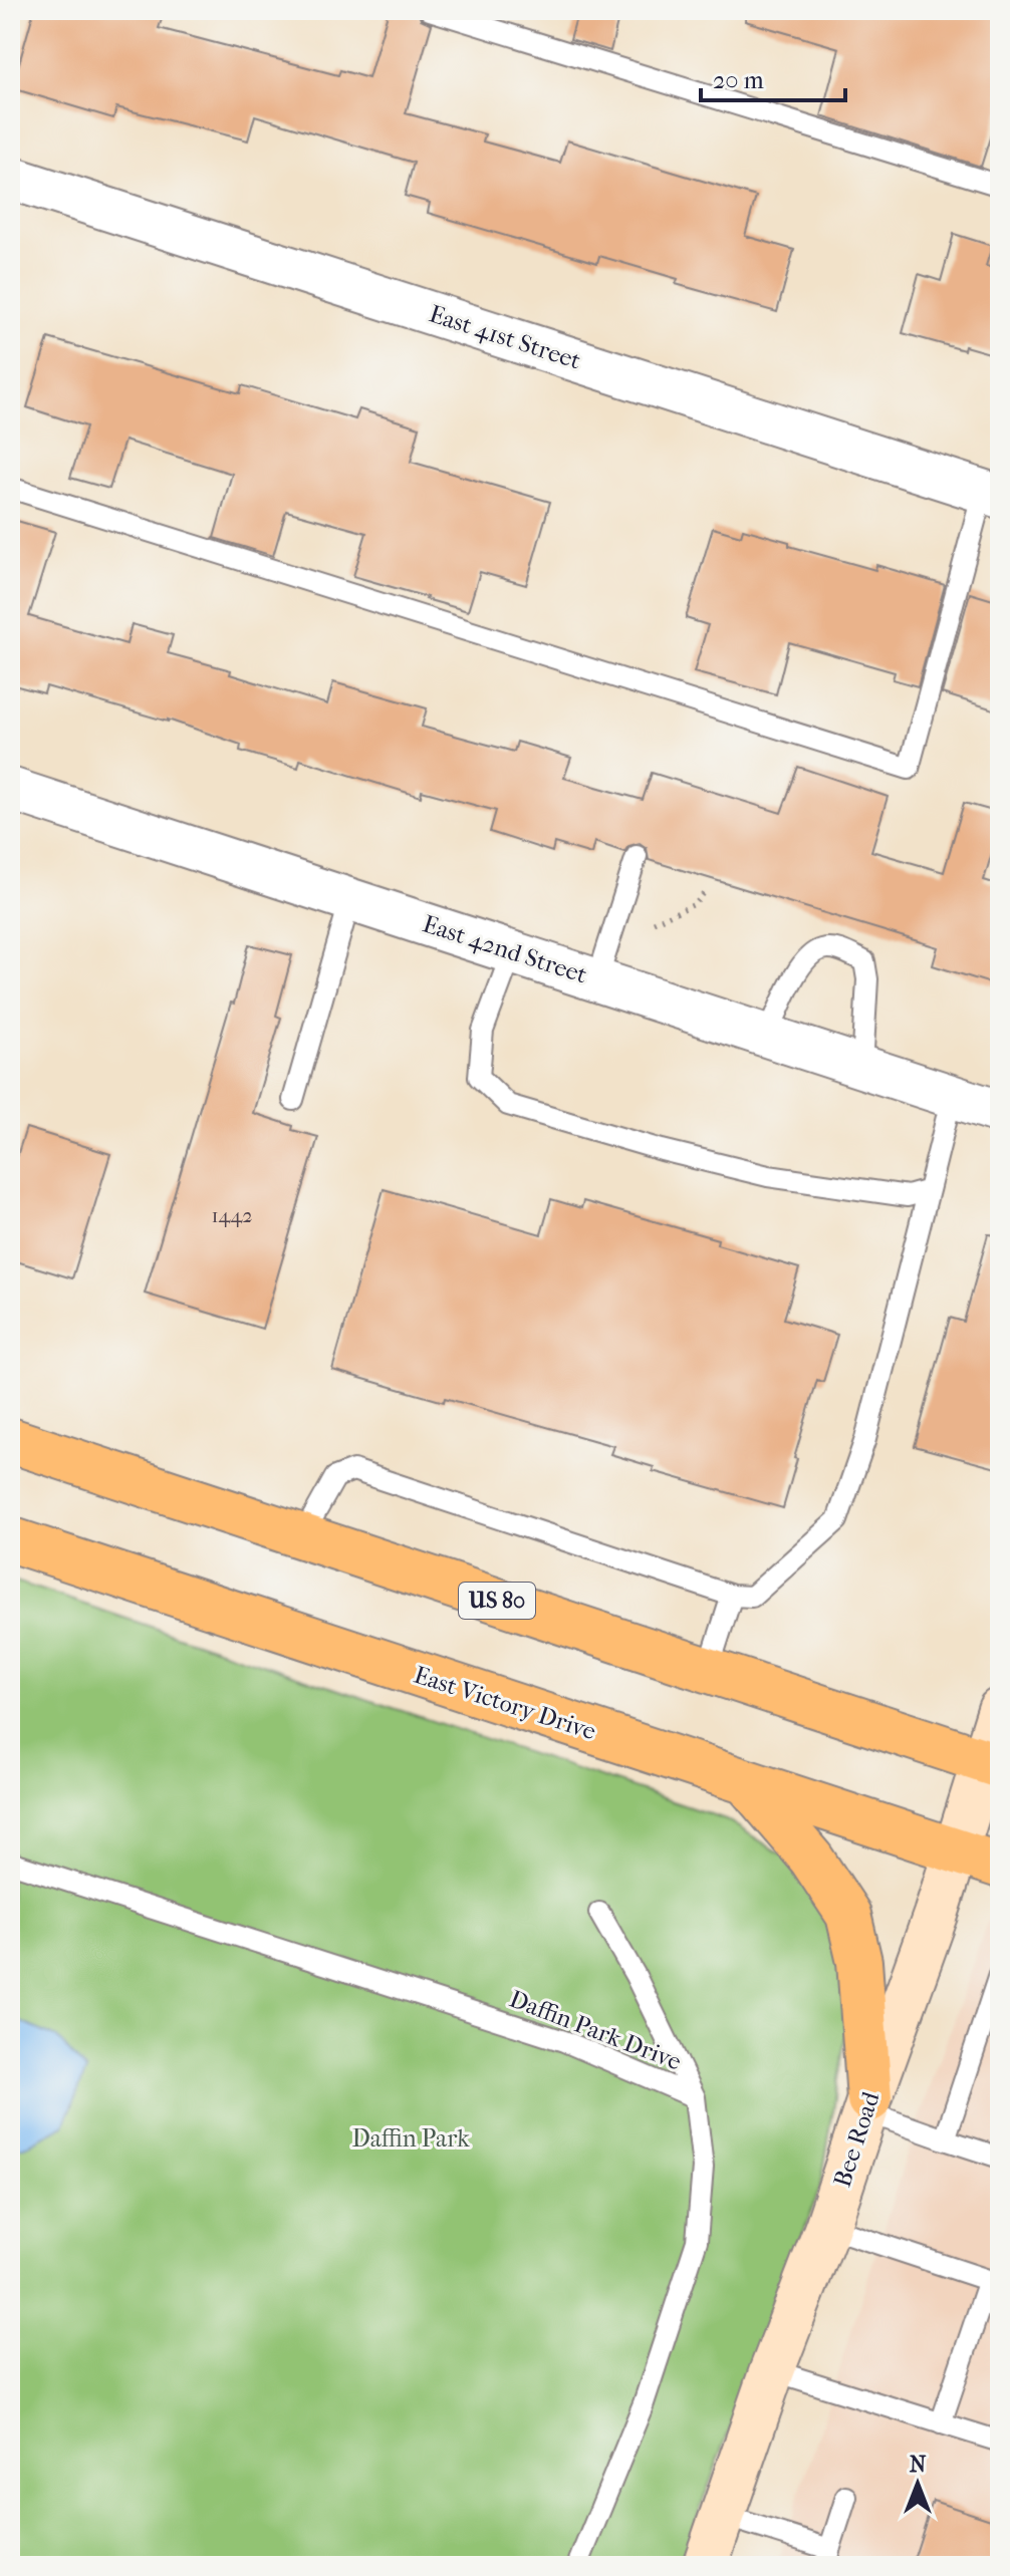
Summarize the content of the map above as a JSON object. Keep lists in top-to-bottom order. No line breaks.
{"streets":{"main road":["US 80","East Victory Drive","Bee Road"],"street":["East 41st Street","East 42nd Street"],"lane":["Daffin Park Drive"]},"crossings":[["US 80","Bee Road"],["East Victory Drive","Bee Road"]],"parks":["Daffin Park"],"house_numbers":["1442"],"scale_bar":"20 m","north":"top"}
